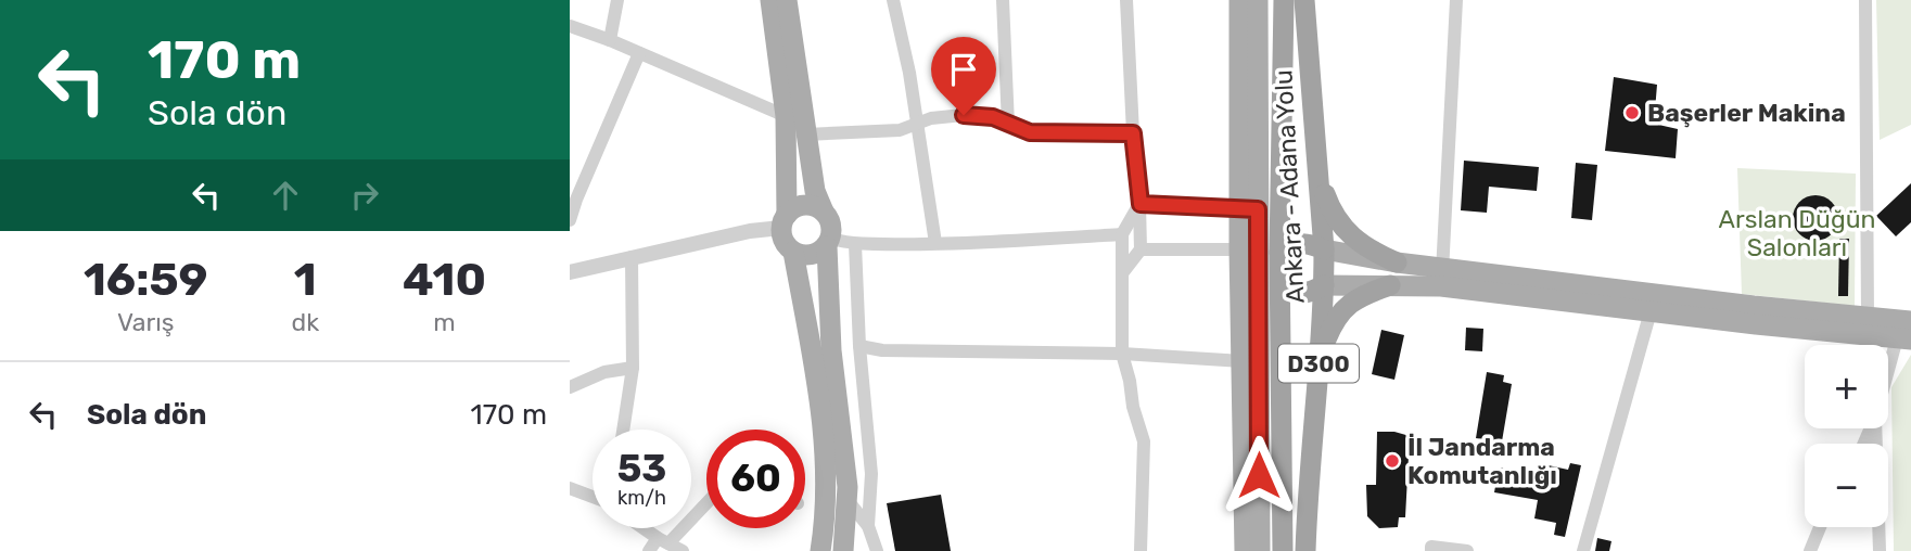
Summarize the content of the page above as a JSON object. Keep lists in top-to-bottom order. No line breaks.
{"streets":{"highway":["Ankara - Adana Yolu","D300"]},"parks":["Arslan Düğün Salonları"],"places":["Başerler Makina","İl Jandarma Komutanlığı"],"page":{"turn":["170 m","Sola dön"],"eta":["16:59","Varış","1","dk","410","m"],"map_buttons":["+","−"],"list":[{"name":"Sola dön","value":"170 m"}],"speed":"53 km/h","limit":"60"}}
